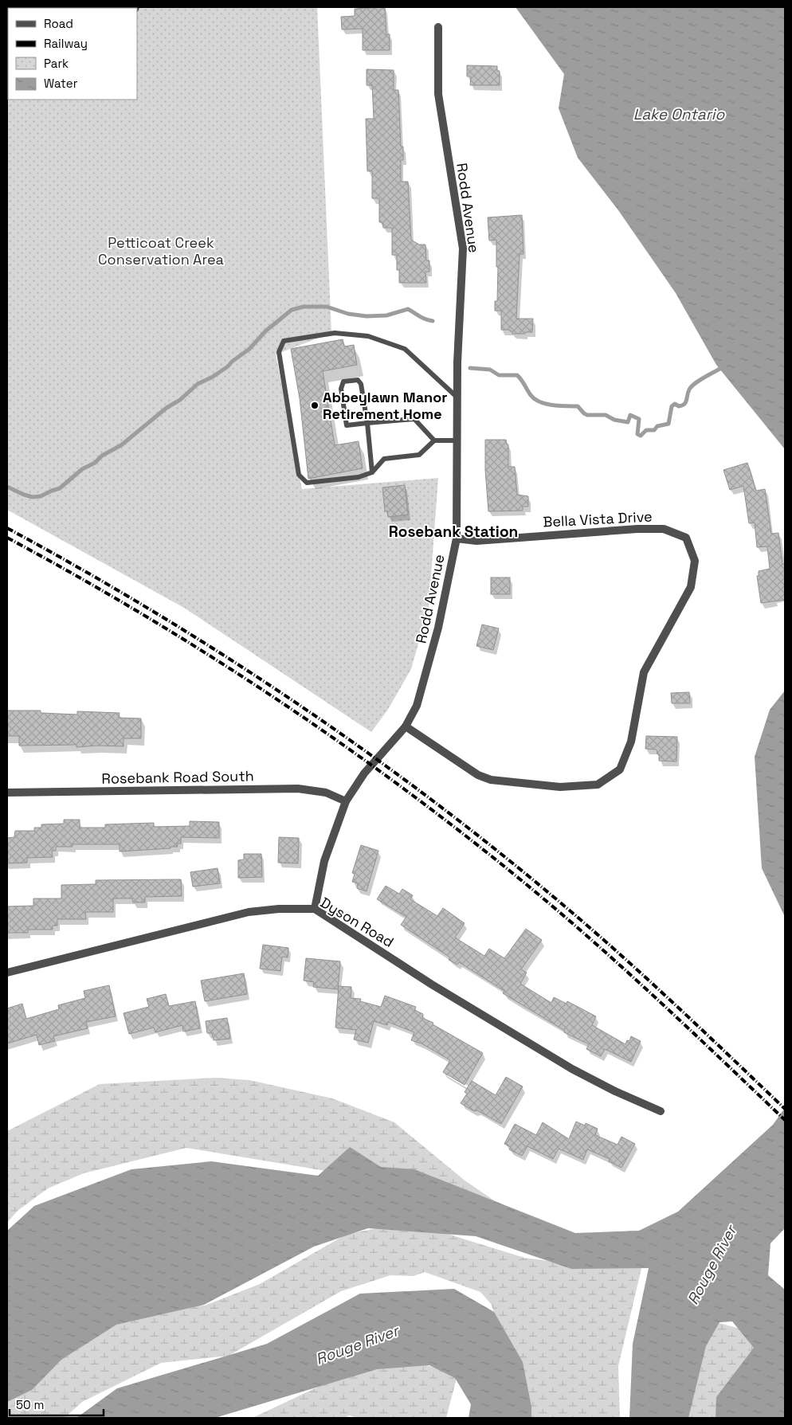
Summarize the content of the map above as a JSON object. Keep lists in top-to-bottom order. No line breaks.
{"streets":{"street":["Rodd Avenue","Bella Vista Drive","Rosebank Road South","Dyson Road"]},"crossings":[["Rodd Avenue","Bella Vista Drive"],["Rodd Avenue","Rosebank Road South"],["Rodd Avenue","Dyson Road"]],"districts":["Rosebank Station"],"water":["Lake Ontario","Rouge River"],"parks":["Petticoat Creek Conservation Area"],"places":["Abbeylawn Manor Retirement Home"],"legend":["Road","Railway","Park","Water"],"scale_bar":"50 m"}
